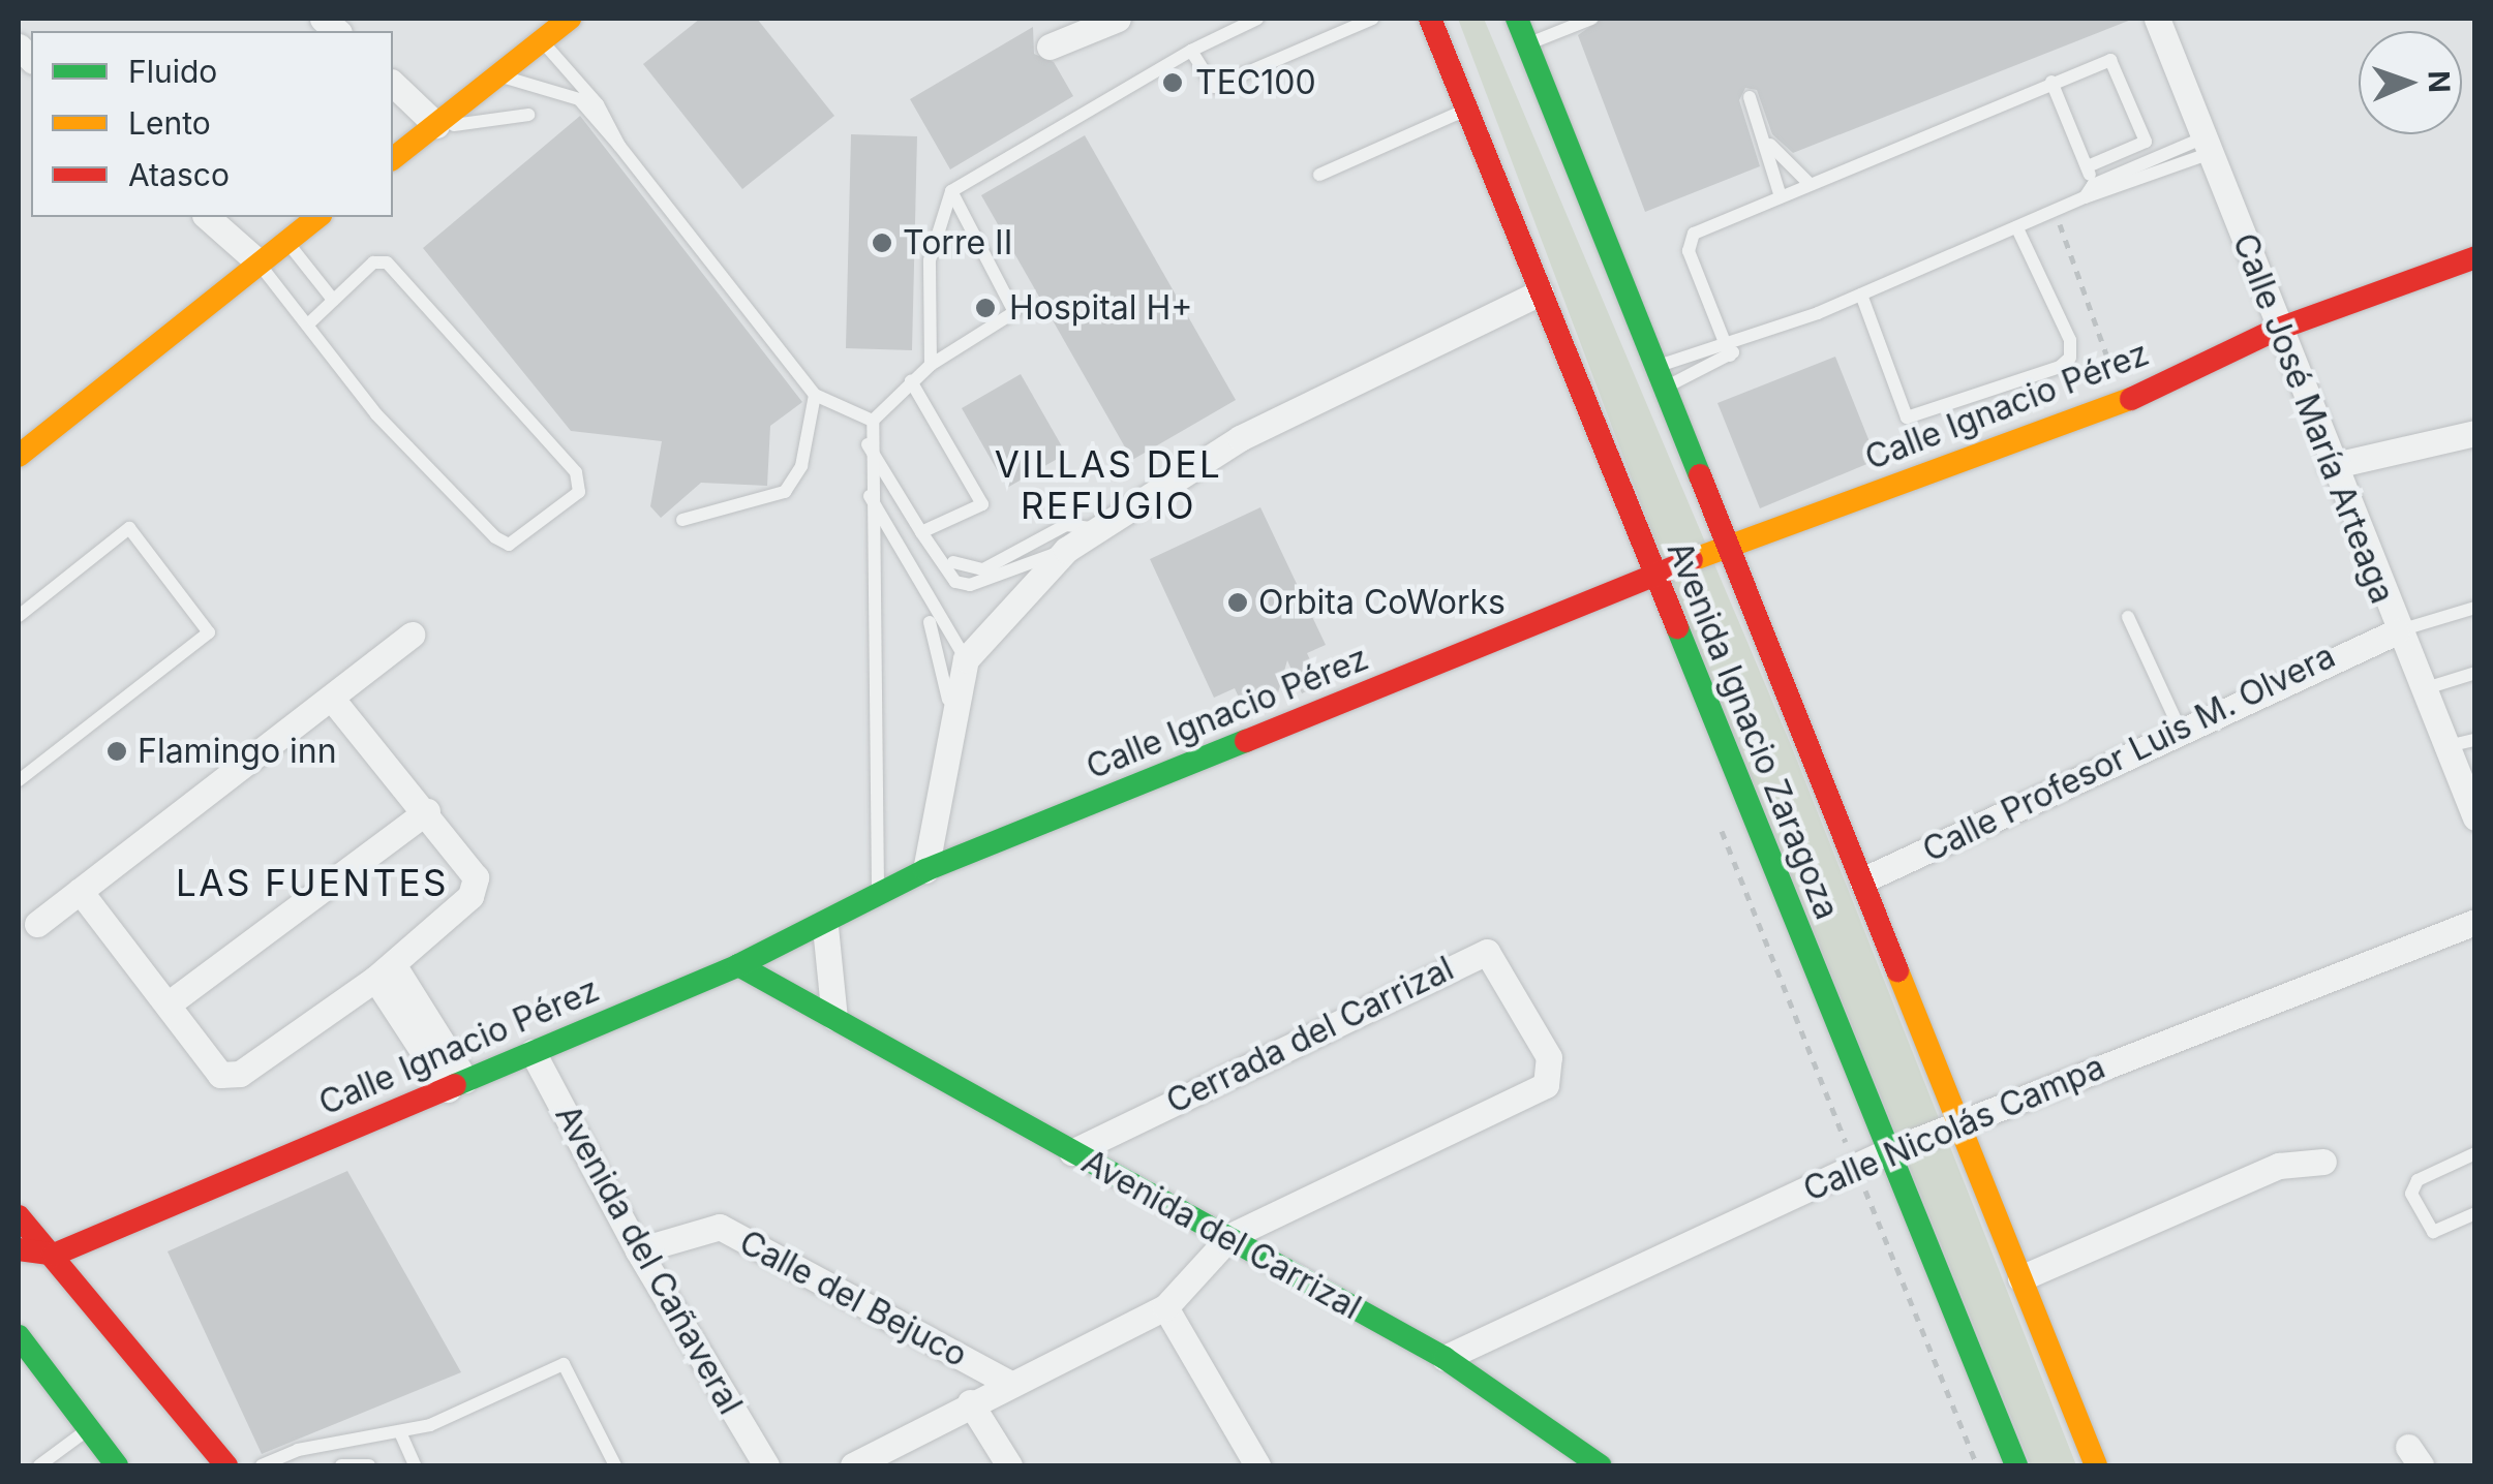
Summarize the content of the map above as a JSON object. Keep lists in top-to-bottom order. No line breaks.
{"streets":{"street":["Calle Ignacio Pérez","Calle José María Arteaga","Avenida Ignacio Zaragoza","Calle Profesor Luis M. Olvera","Cerrada del Carrizal","Calle Nicolás Campa","Avenida del Carrizal","Avenida del Cañaveral","Calle del Bejuco"]},"crossings":[["Calle Ignacio Pérez","Calle José María Arteaga"],["Calle Ignacio Pérez","Avenida Ignacio Zaragoza"],["Calle Ignacio Pérez","Avenida del Carrizal"],["Calle Ignacio Pérez","Avenida del Cañaveral"],["Calle José María Arteaga","Calle Profesor Luis M. Olvera"],["Avenida Ignacio Zaragoza","Calle Profesor Luis M. Olvera"],["Avenida Ignacio Zaragoza","Calle Nicolás Campa"],["Cerrada del Carrizal","Avenida del Carrizal"],["Calle Nicolás Campa","Avenida del Carrizal"],["Avenida del Cañaveral","Calle del Bejuco"]],"districts":["VILLAS DEL REFUGIO","LAS FUENTES"],"places":["TEC100","Torre II","Hospital H+","Orbita CoWorks","Flamingo inn"],"legend":["Fluido","Lento","Atasco"],"north":"right"}
